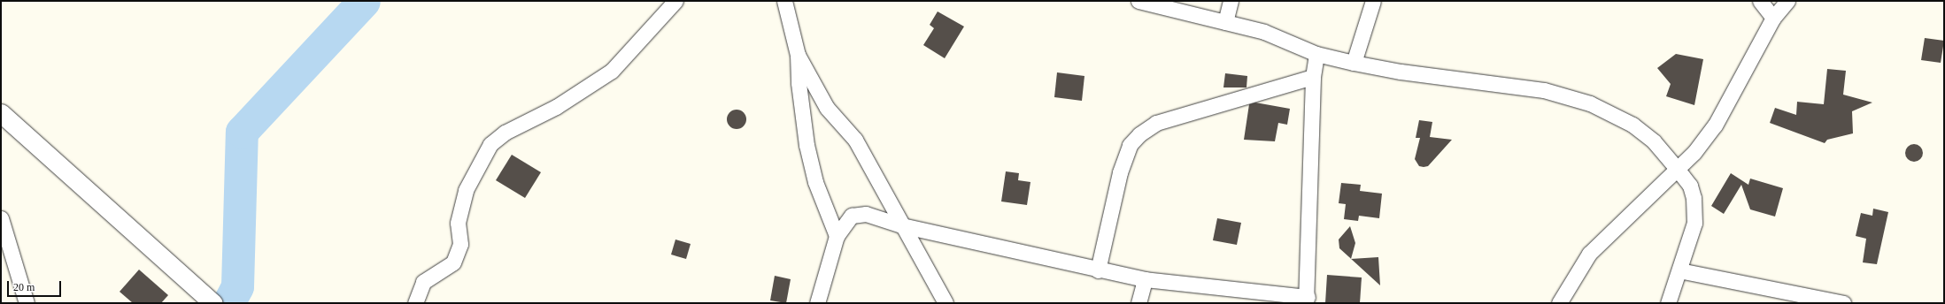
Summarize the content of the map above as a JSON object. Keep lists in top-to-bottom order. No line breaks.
{"scale_bar":"20 m"}
